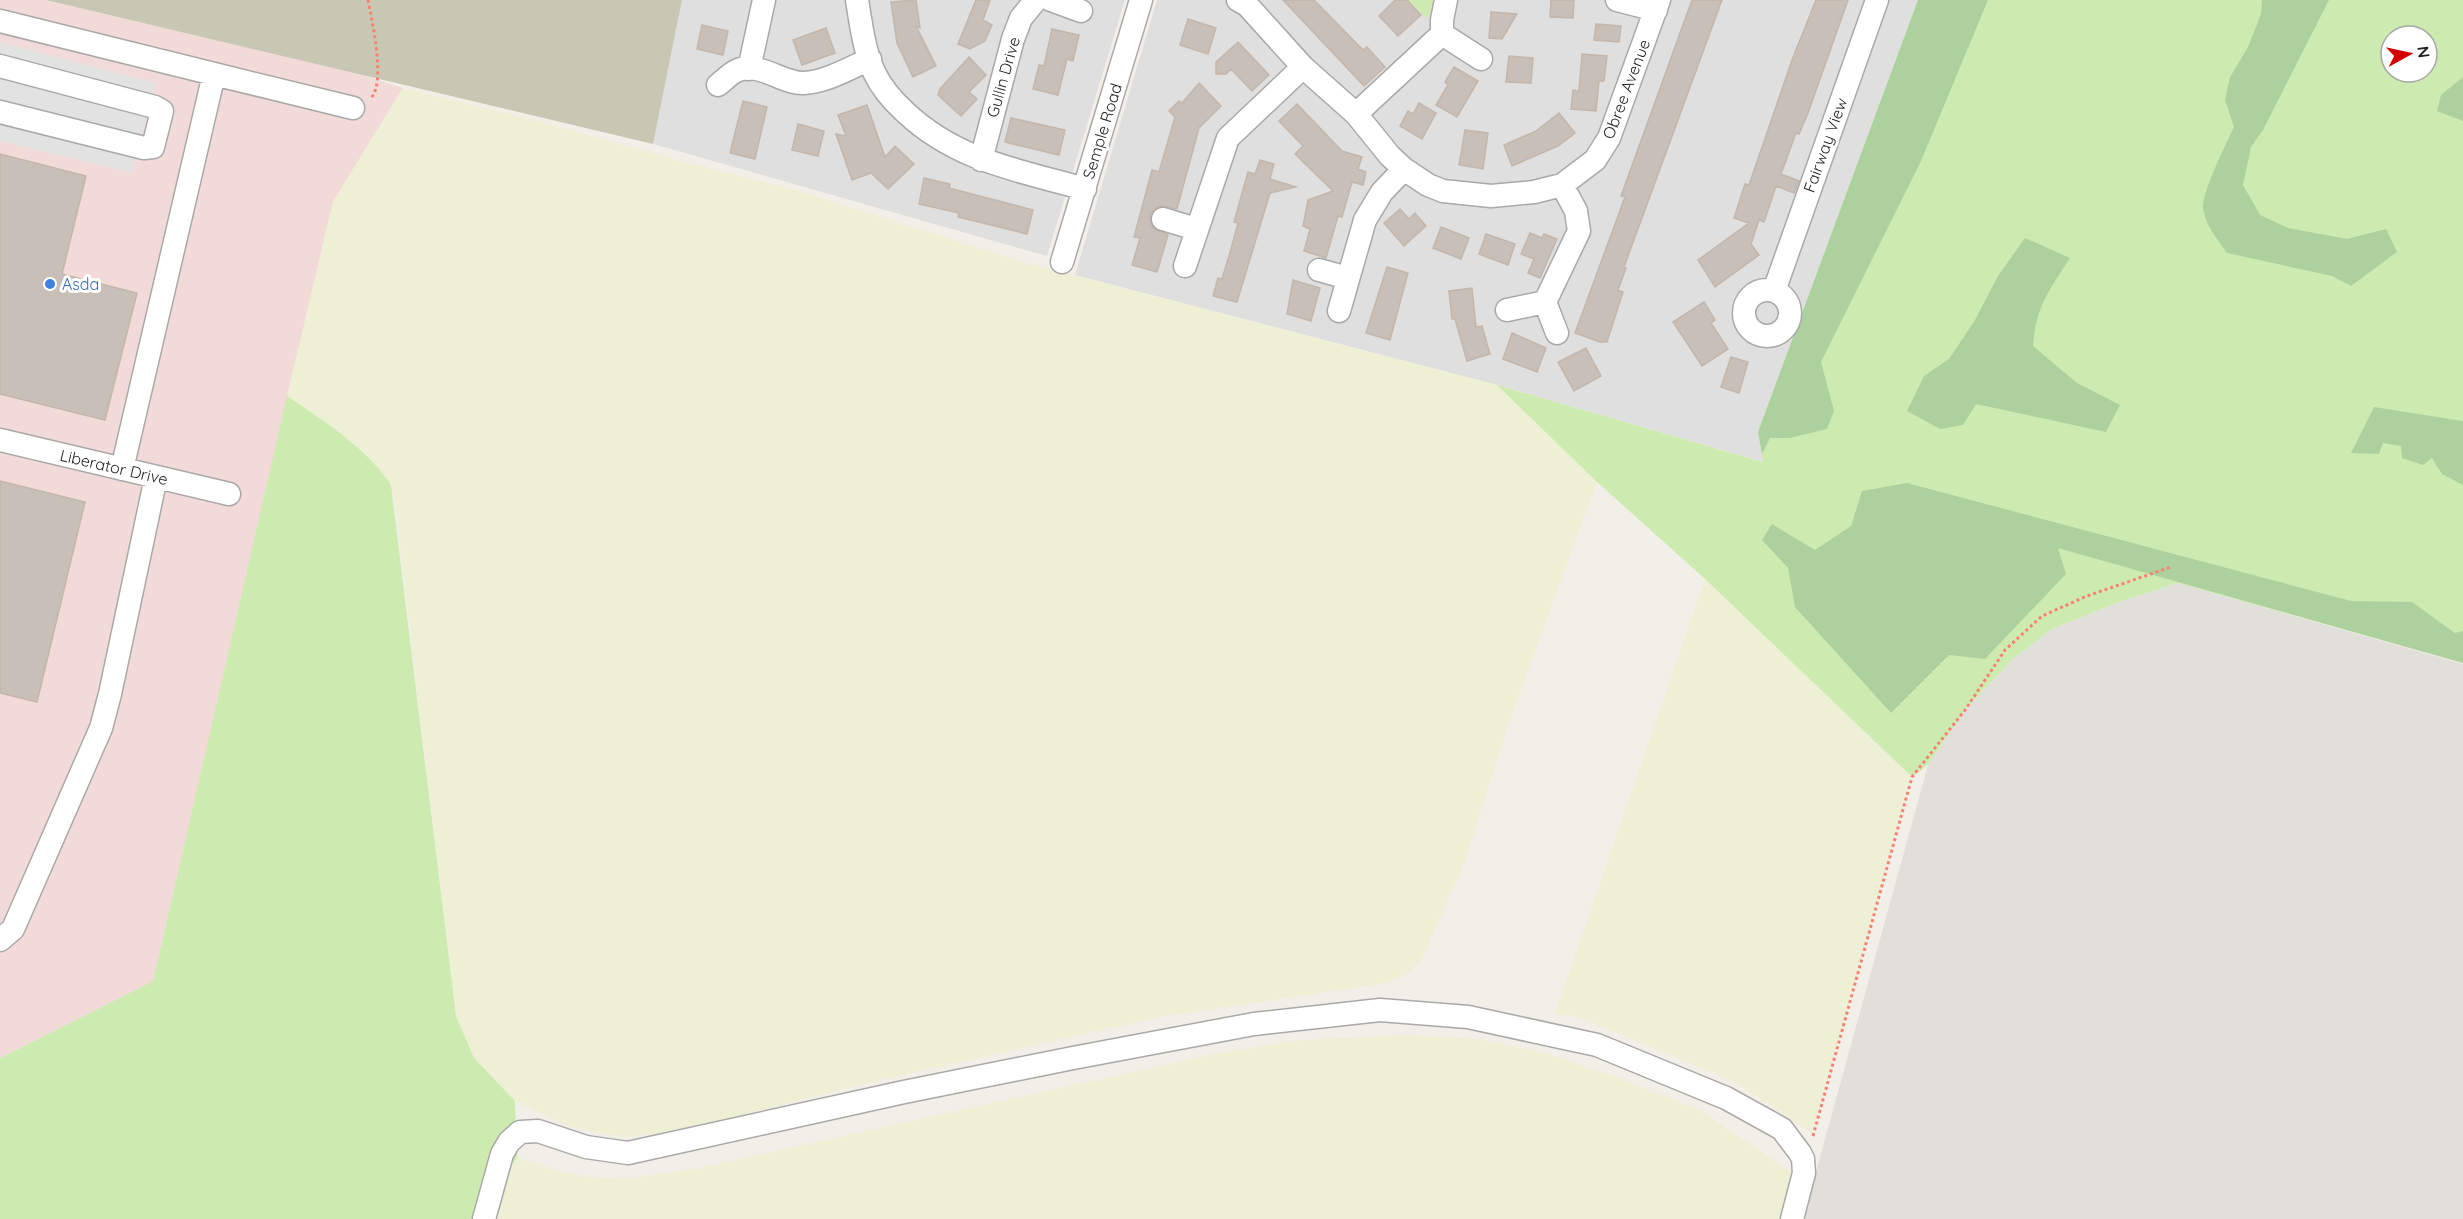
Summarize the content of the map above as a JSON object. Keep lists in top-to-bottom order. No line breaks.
{"streets":{"street":["Gullin Drive","Obree Avenue","Semple Road","Fairway View","Liberator Drive"]},"places":["Asda"],"north":"right"}
